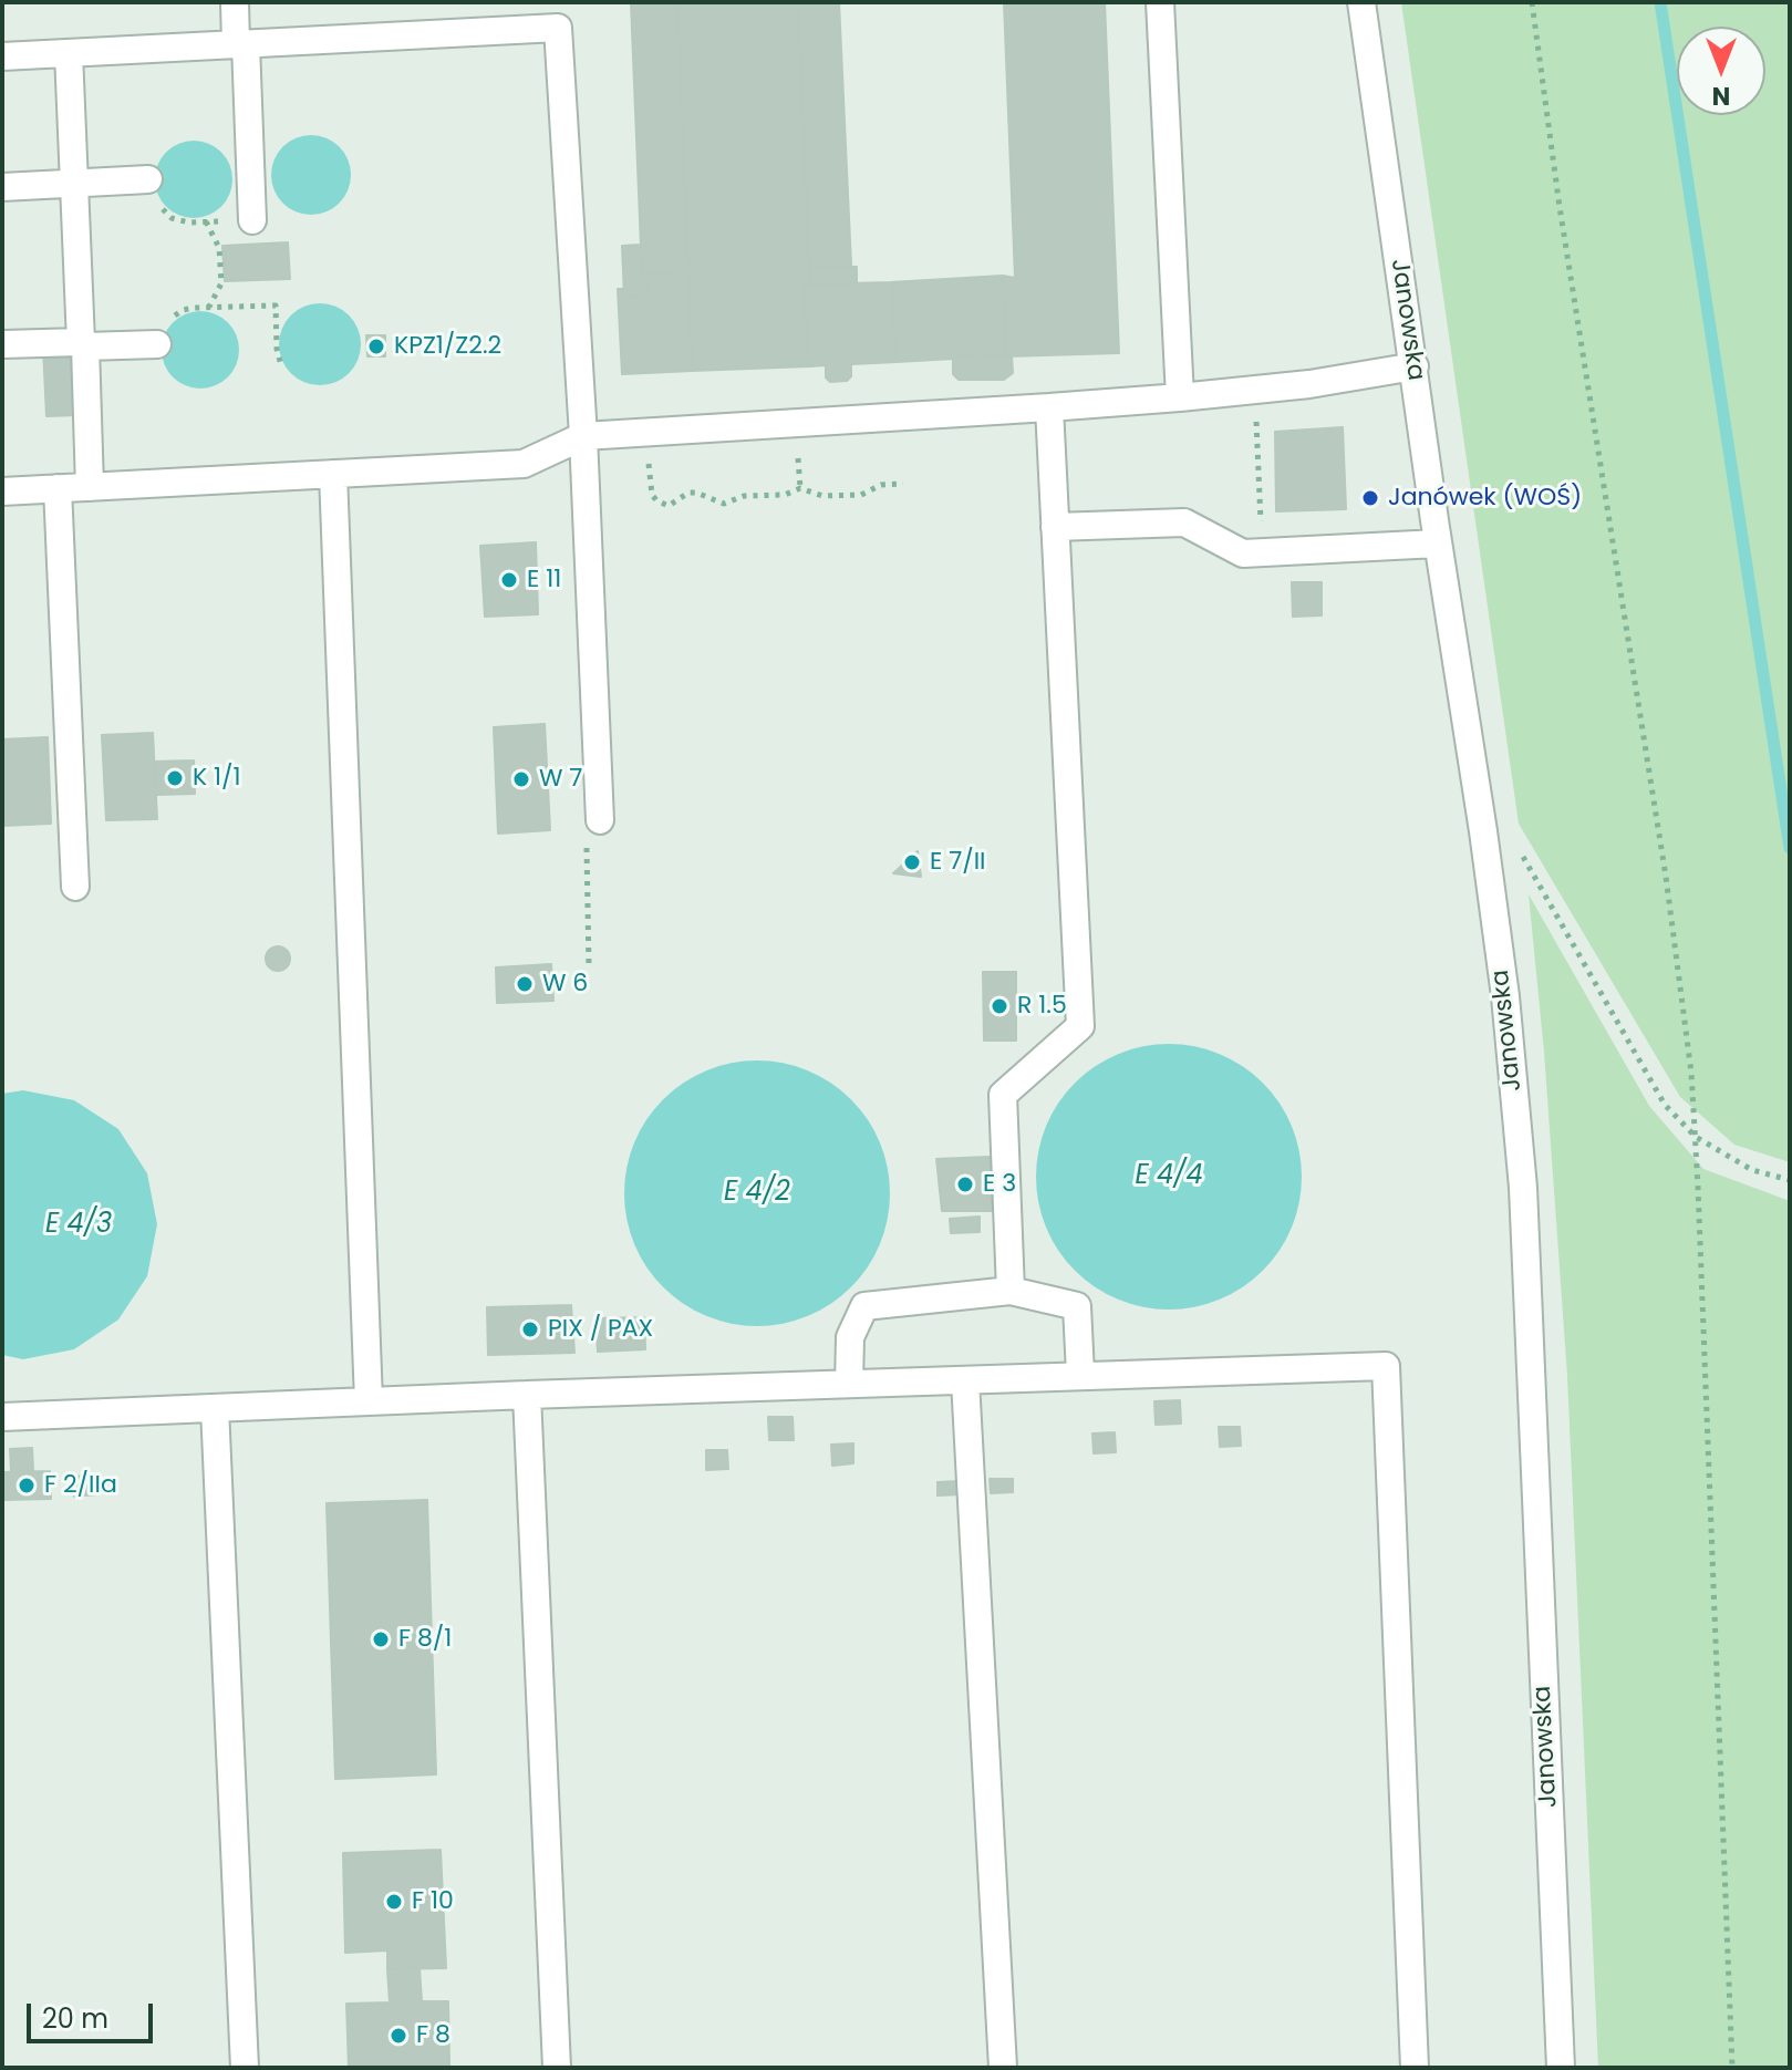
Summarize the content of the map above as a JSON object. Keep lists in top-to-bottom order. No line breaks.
{"streets":{"street":["Janowska"]},"water":["E 4/4","E 4/2","E 4/3"],"places":["KPZ1/Z2.2","Janówek (WOŚ)","E 11","K 1/1","W 7","E 7/II","W 6","R 1.5","E 3","PIX / PAX","F 2/IIa","F 8/1","F 10","F 8"],"scale_bar":"20 m","north":"bottom"}
